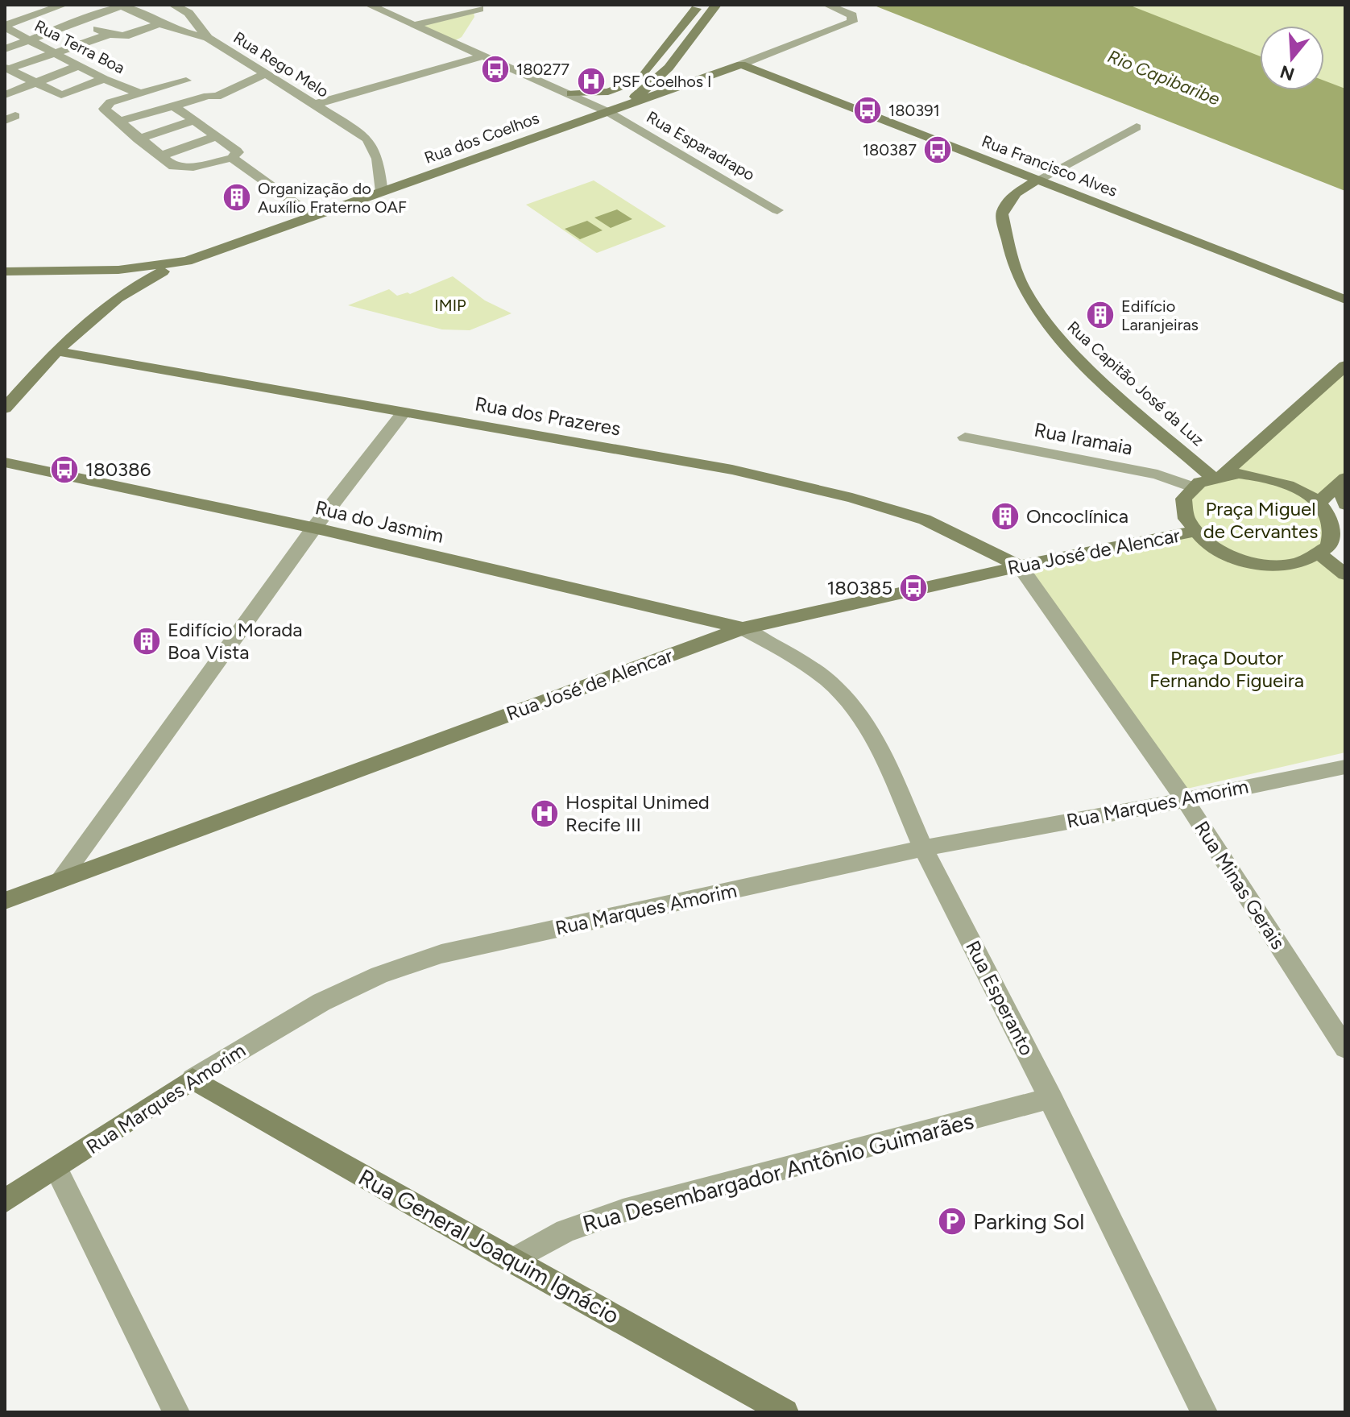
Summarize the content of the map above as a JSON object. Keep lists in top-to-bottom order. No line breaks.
{"streets":{"street":["Rua Terra Boa","Rua Rego Melo","Rua dos Coelhos","Rua Esparadrapo","Rua Francisco Alves","Rua Capitão José da Luz","Rua dos Prazeres","Rua Iramaia","Rua do Jasmim","Rua José de Alencar","Rua Marques Amorim","Rua Minas Gerais","Rua Esperanto","Rua Desembargador Antônio Guimarães","Rua General Joaquim Ignácio"]},"crossings":[["Rua Rego Melo","Rua dos Coelhos"],["Rua dos Coelhos","Rua Esparadrapo"],["Rua dos Coelhos","Rua Francisco Alves"],["Rua Francisco Alves","Rua Capitão José da Luz"],["Rua dos Prazeres","Rua José de Alencar"],["Rua dos Prazeres","Rua Minas Gerais"],["Rua do Jasmim","Rua José de Alencar"],["Rua do Jasmim","Rua Esperanto"],["Rua José de Alencar","Rua Minas Gerais"],["Rua José de Alencar","Rua Esperanto"],["Rua Marques Amorim","Rua Minas Gerais"],["Rua Marques Amorim","Rua Esperanto"],["Rua Marques Amorim","Rua General Joaquim Ignácio"],["Rua Esperanto","Rua Desembargador Antônio Guimarães"],["Rua Desembargador Antônio Guimarães","Rua General Joaquim Ignácio"]],"water":["Rio Capibaribe"],"parks":["IMIP","Praça Miguel de Cervantes","Praça Doutor Fernando Figueira"],"places":{"bus stop":["180277","180391","180387","180386","180385"],"hospital":["PSF Coelhos I","Hospital Unimed Recife III"],"building":["Organização do Auxílio Fraterno OAF","Edifício Laranjeiras","Oncoclínica","Edifício Morada Boa Vista"],"parking":["Parking Sol"]},"north":"bottom"}
